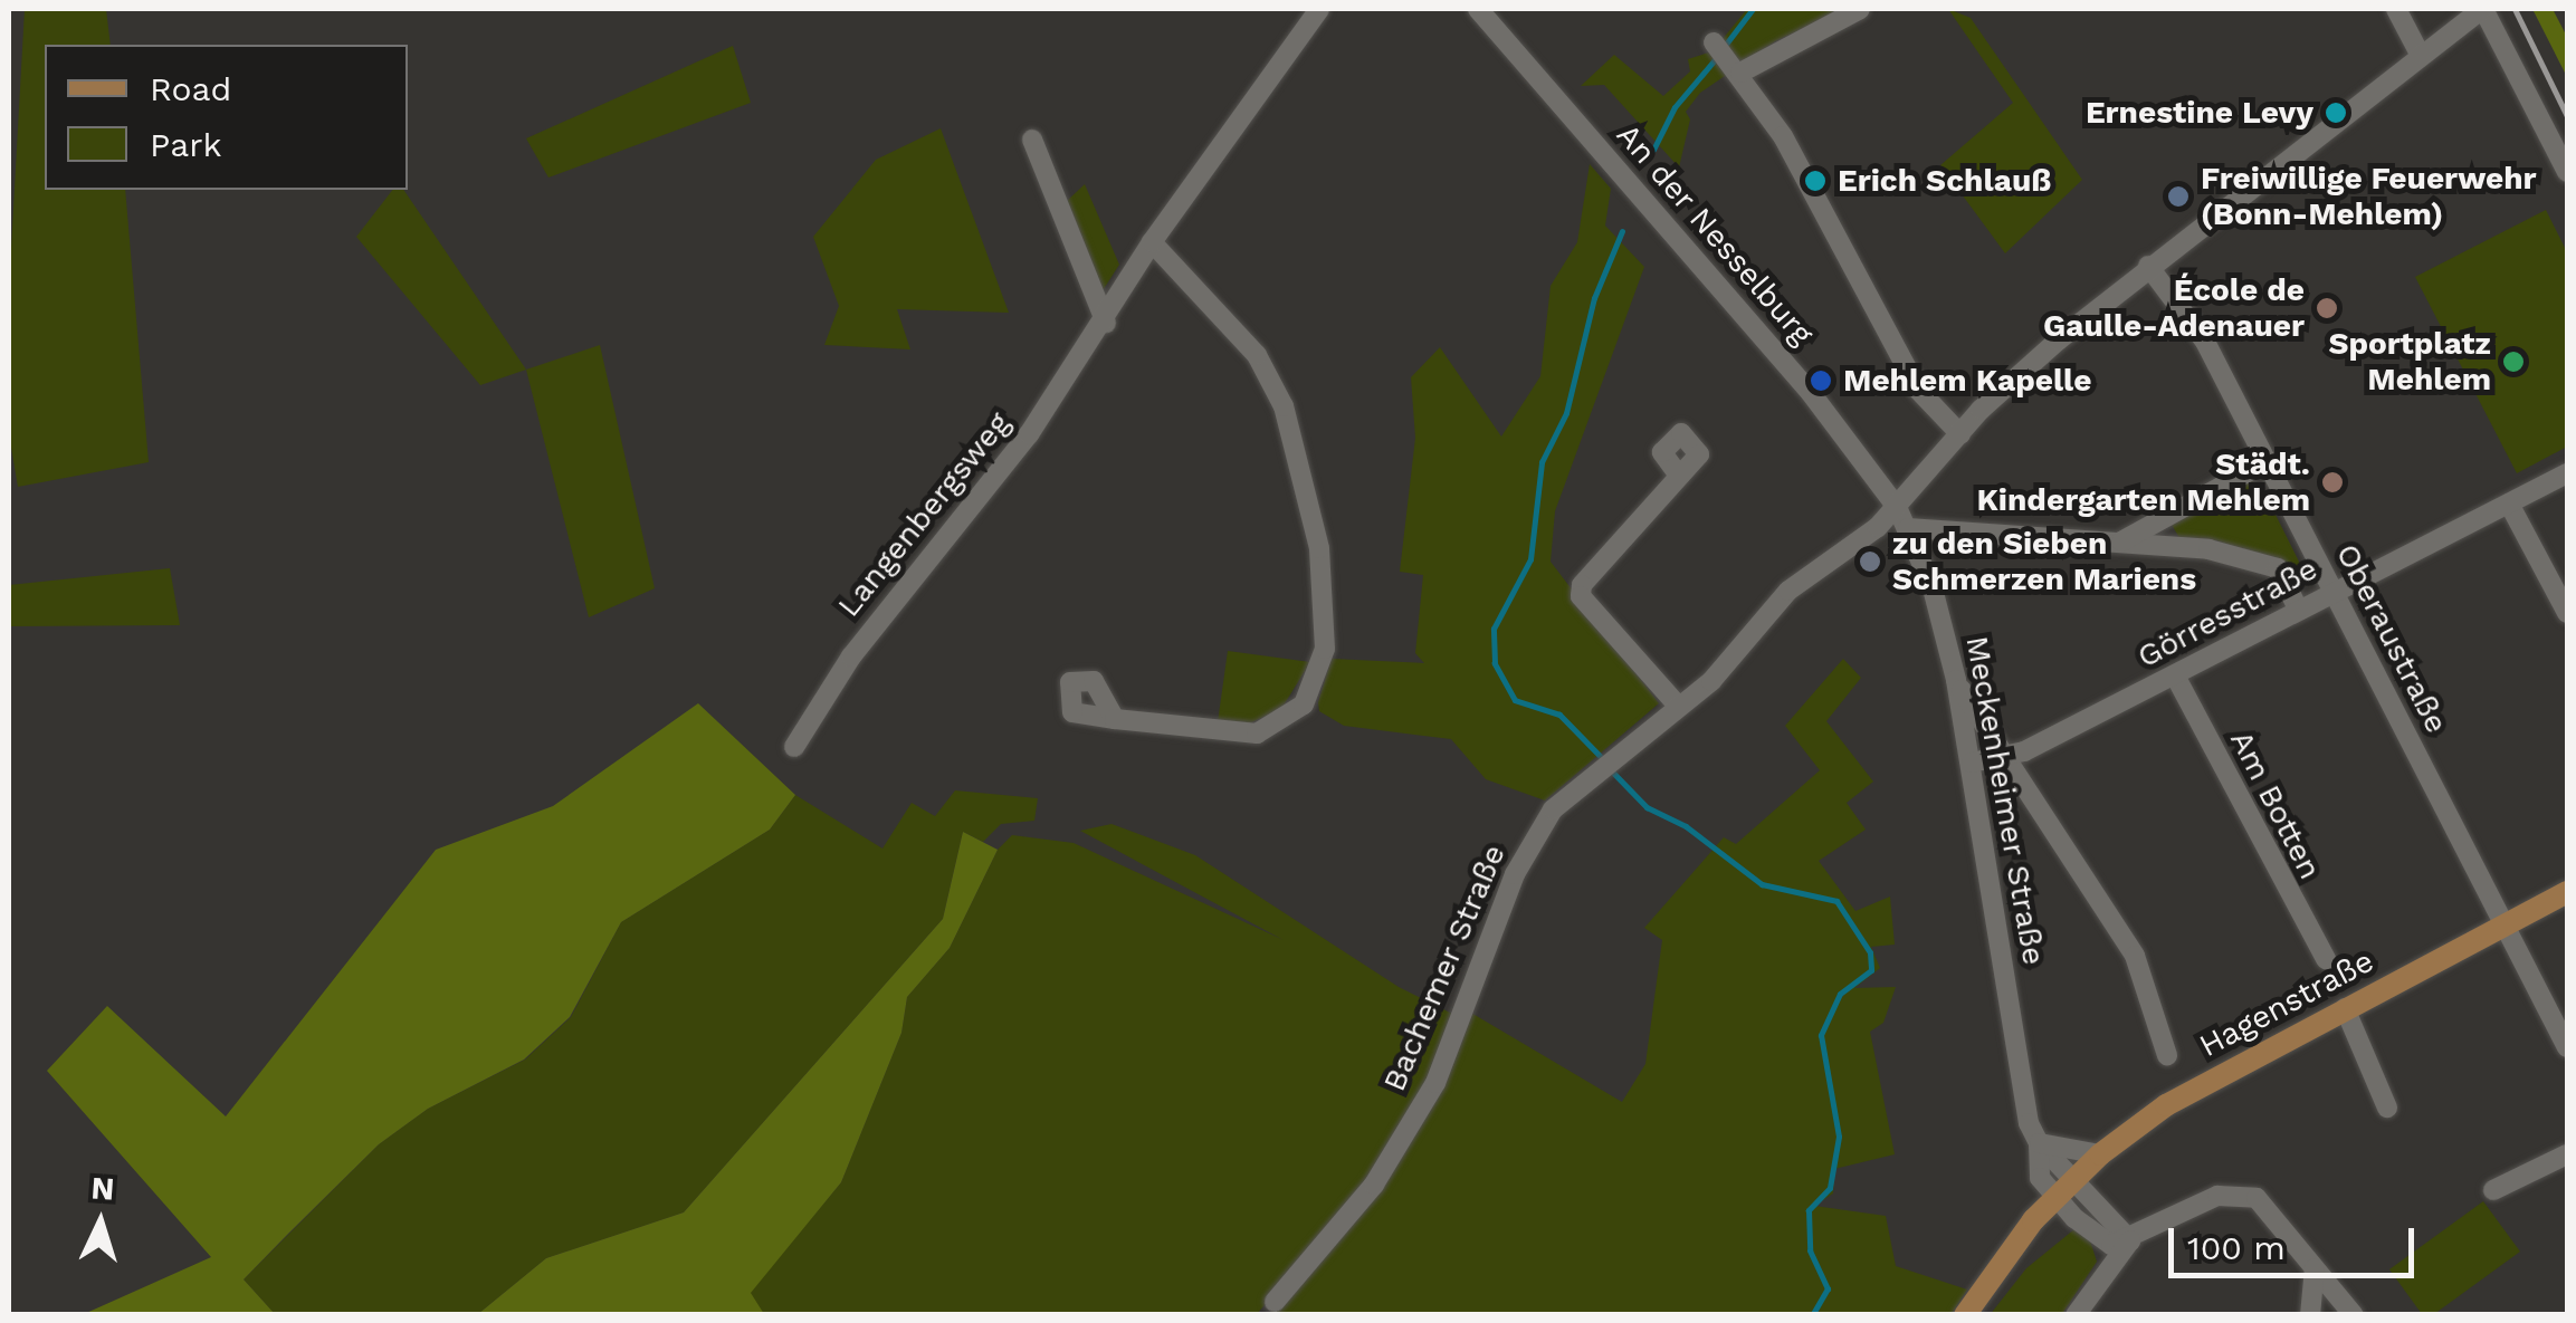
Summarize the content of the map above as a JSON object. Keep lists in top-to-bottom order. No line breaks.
{"streets":{"main road":["Hagenstraße"],"street":["An der Nesselburg","Langenbergsweg","Görresstraße","Oberaustraße","Meckenheimer Straße","Am Botten","Bachemer Straße"]},"crossings":[["An der Nesselburg","Meckenheimer Straße"],["An der Nesselburg","Bachemer Straße"],["Görresstraße","Oberaustraße"],["Görresstraße","Meckenheimer Straße"],["Görresstraße","Am Botten"],["Oberaustraße","Hagenstraße"],["Meckenheimer Straße","Bachemer Straße"],["Meckenheimer Straße","Hagenstraße"]],"places":["Ernestine Levy","Erich Schlauß","Freiwillige Feuerwehr (Bonn-Mehlem)","École de Gaulle-Adenauer","Sportplatz Mehlem","Mehlem Kapelle","Städt. Kindergarten Mehlem","zu den Sieben Schmerzen Mariens"],"legend":["Road","Park"],"scale_bar":"100 m","north":"top"}
